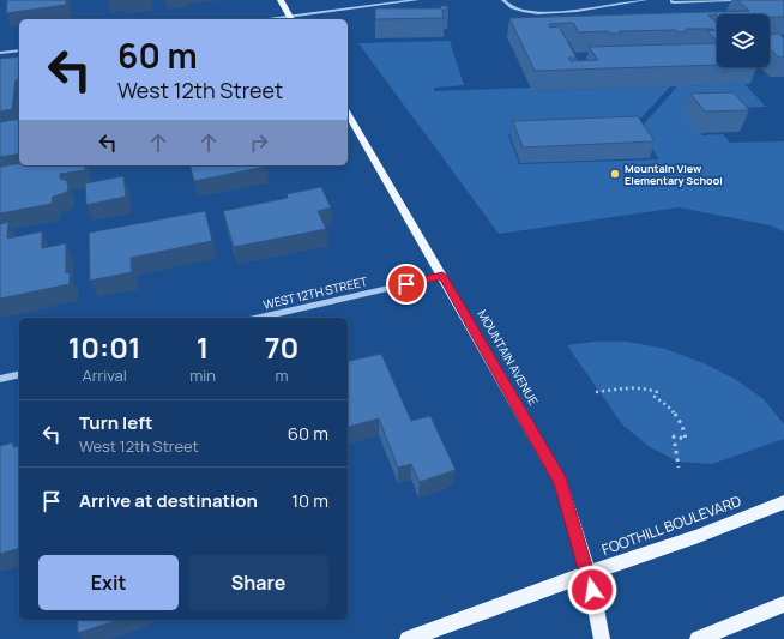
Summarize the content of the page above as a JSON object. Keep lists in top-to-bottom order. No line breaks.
{"streets":{"main road":["MOUNTAIN AVENUE","FOOTHILL BOULEVARD"],"street":["WEST 12TH STREET"]},"crossings":[["WEST 12TH STREET","MOUNTAIN AVENUE"],["MOUNTAIN AVENUE","FOOTHILL BOULEVARD"]],"places":["Mountain View Elementary School"],"page":{"turn":["60 m","West 12th Street"],"eta":["10:01","Arrival","1","min","70","m"],"list":[{"name":"Turn left","note":"West 12th Street","value":"60 m"},{"name":"Arrive at destination","value":"10 m"}],"buttons":["Exit","Share"]}}
